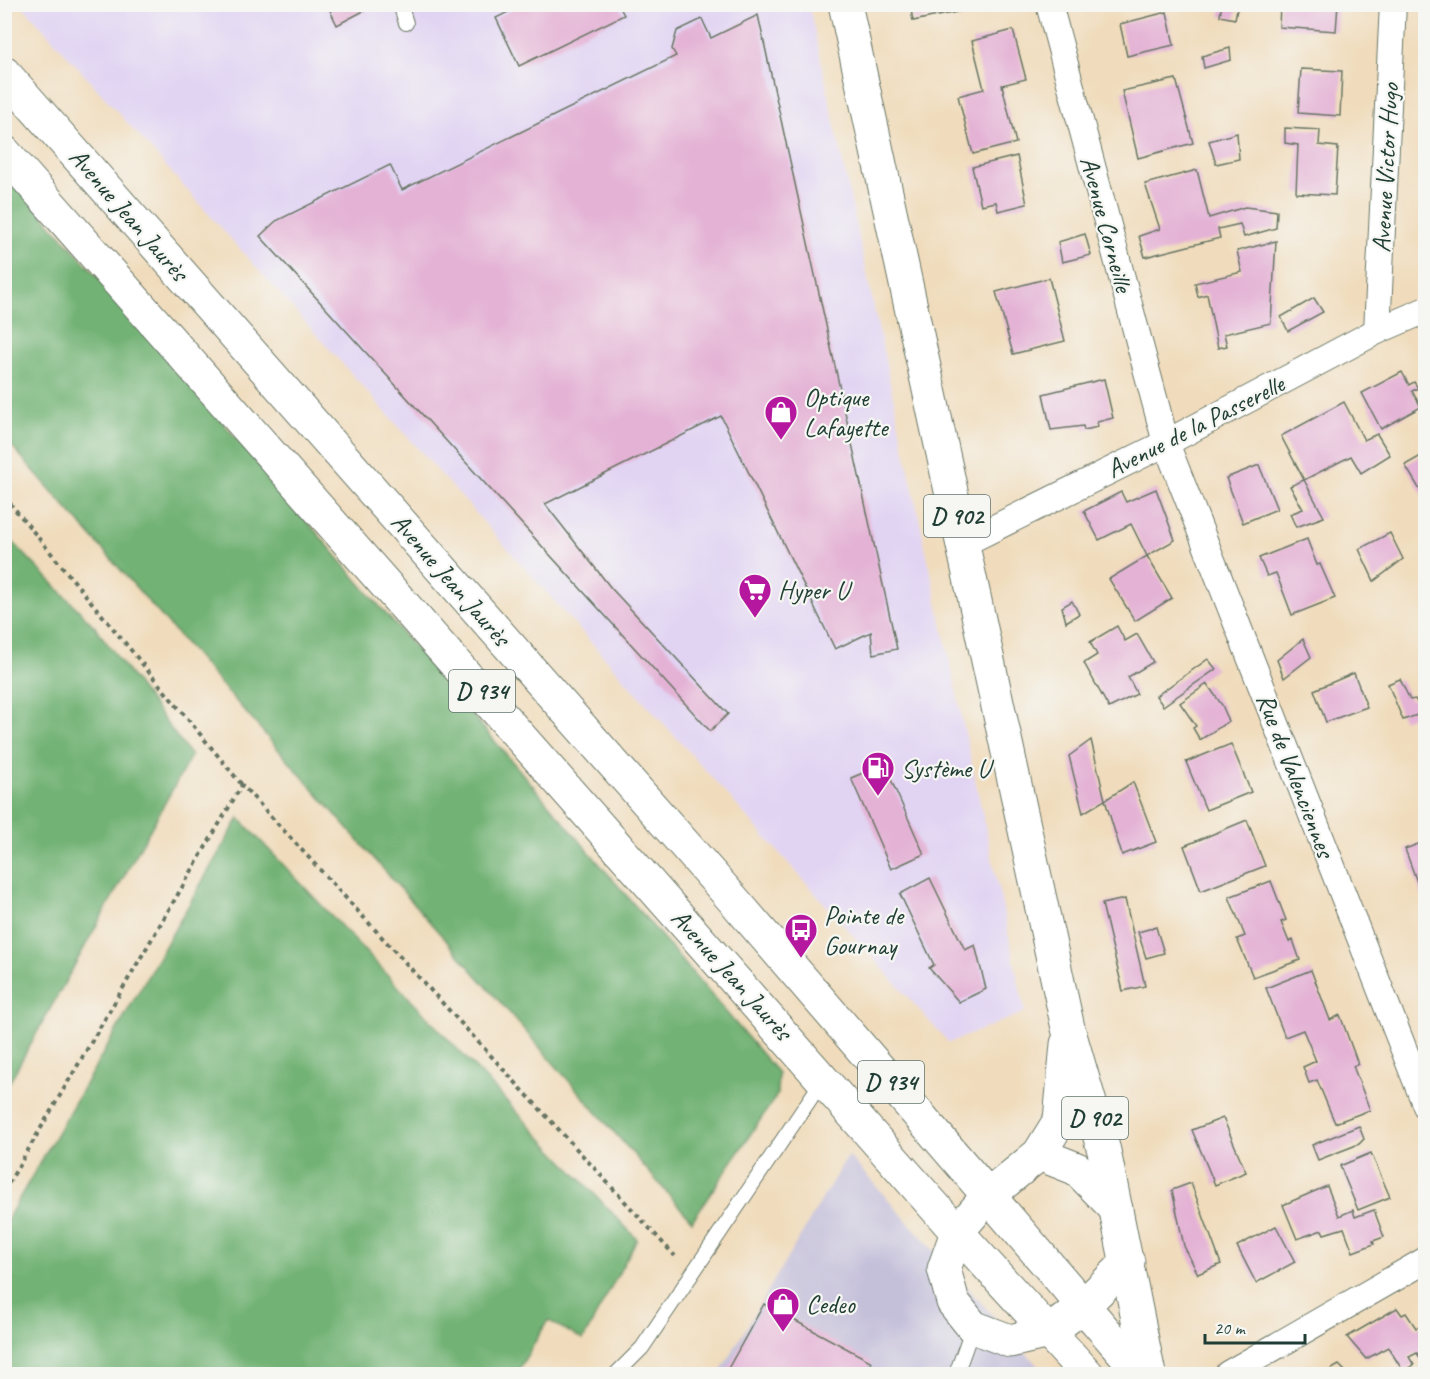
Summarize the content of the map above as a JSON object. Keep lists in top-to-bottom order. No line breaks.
{"streets":{"main road":["Avenue Jean Jaurès","D 902","D 934"],"street":["Avenue Victor Hugo","Avenue Corneille","Avenue de la Passerelle","Rue de Valenciennes"]},"crossings":[["Avenue Victor Hugo","Avenue de la Passerelle"],["Avenue Jean Jaurès","D 902"],["Avenue Jean Jaurès","D 934"],["Avenue Corneille","Avenue de la Passerelle"],["Avenue Corneille","Rue de Valenciennes"],["Avenue de la Passerelle","D 902"],["Avenue de la Passerelle","Rue de Valenciennes"],["D 902","D 934"]],"places":{"shop":["Optique Lafayette","Cedeo"],"supermarket":["Hyper U"],"fuel station":["Système U"],"bus stop":["Pointe de Gournay"]},"scale_bar":"20 m"}
